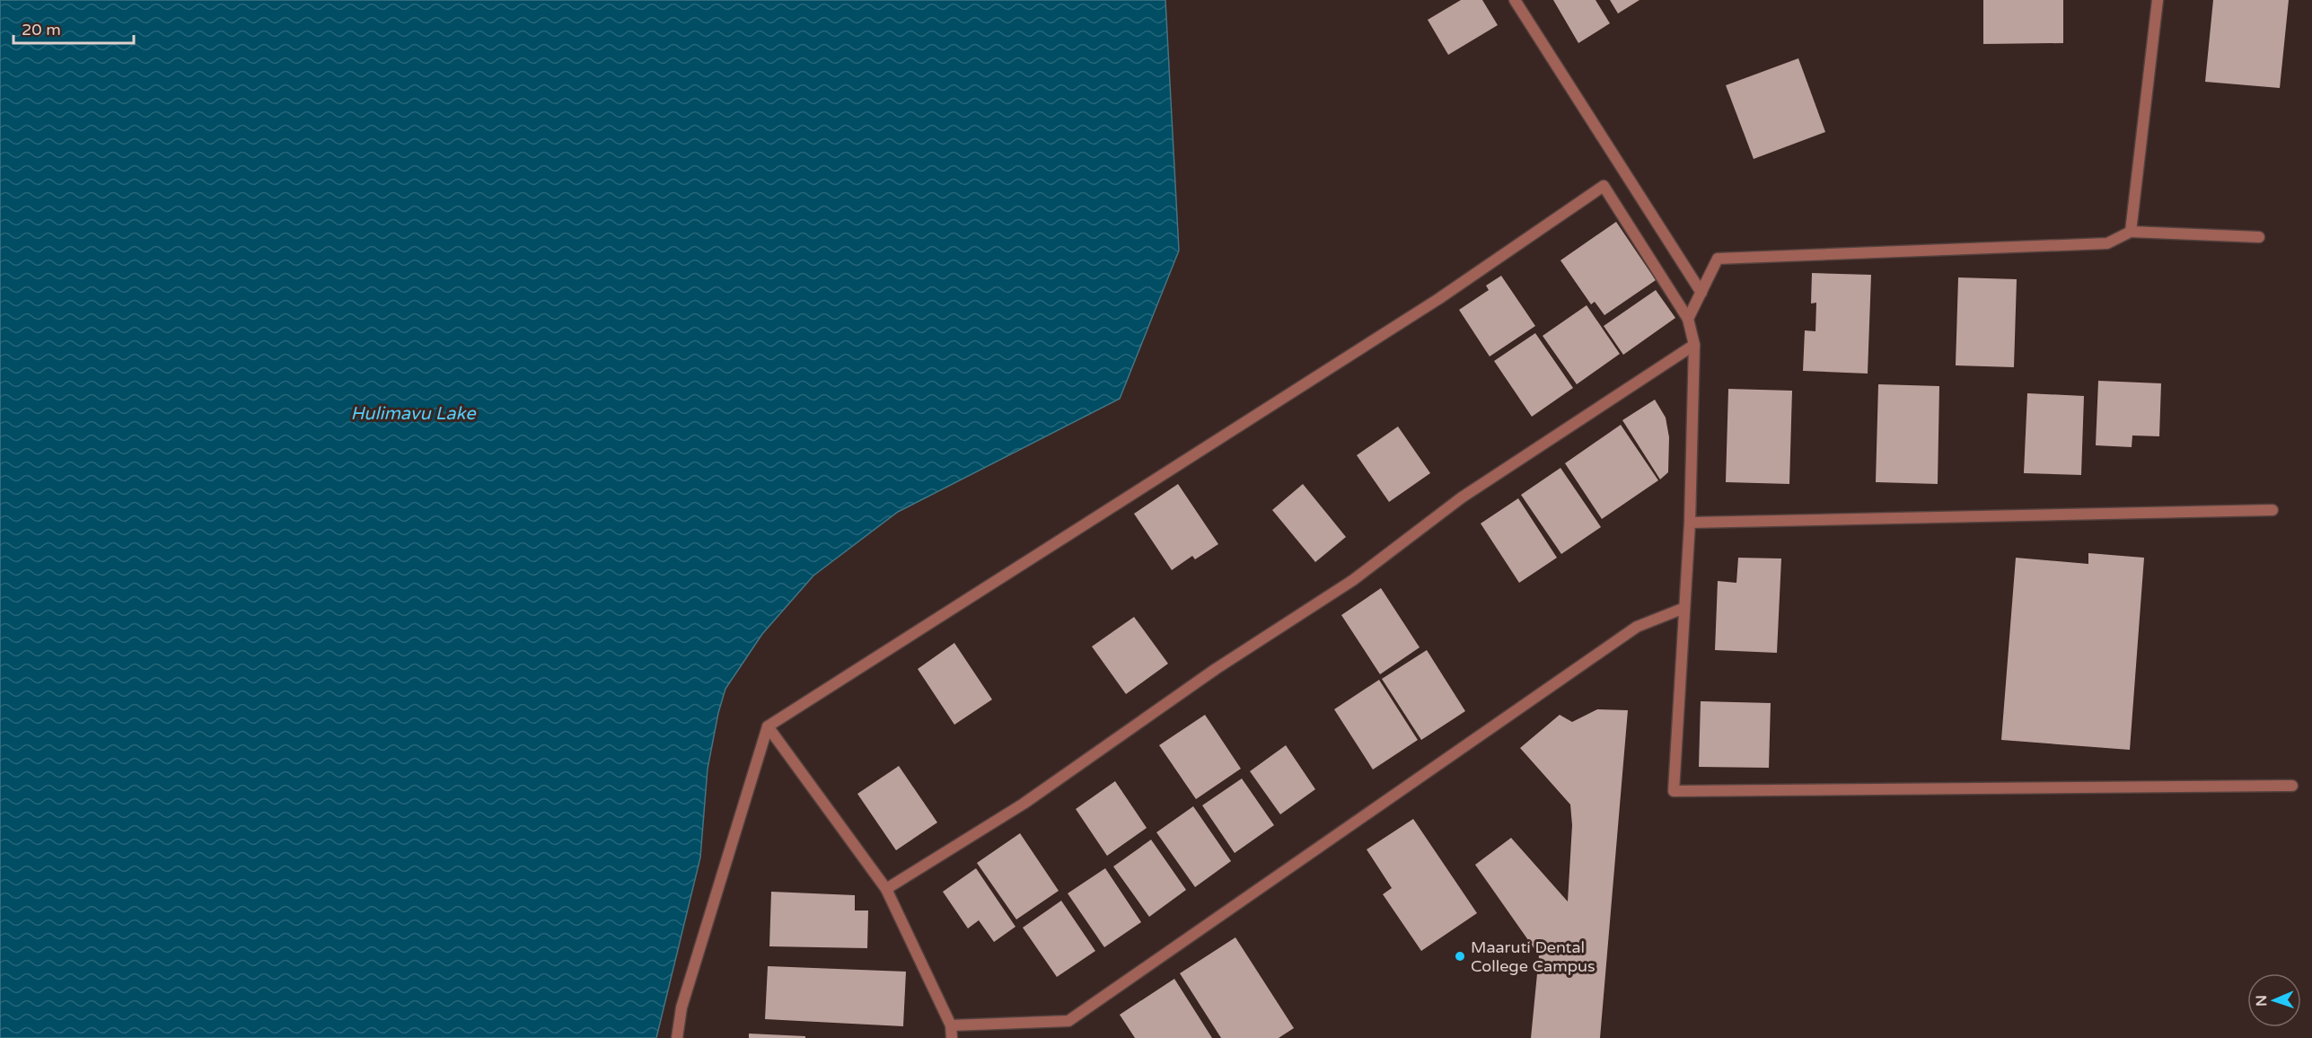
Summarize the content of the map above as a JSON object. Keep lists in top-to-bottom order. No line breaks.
{"water":["Hulimavu Lake"],"places":["Maaruti Dental College Campus"],"scale_bar":"20 m","north":"left"}
